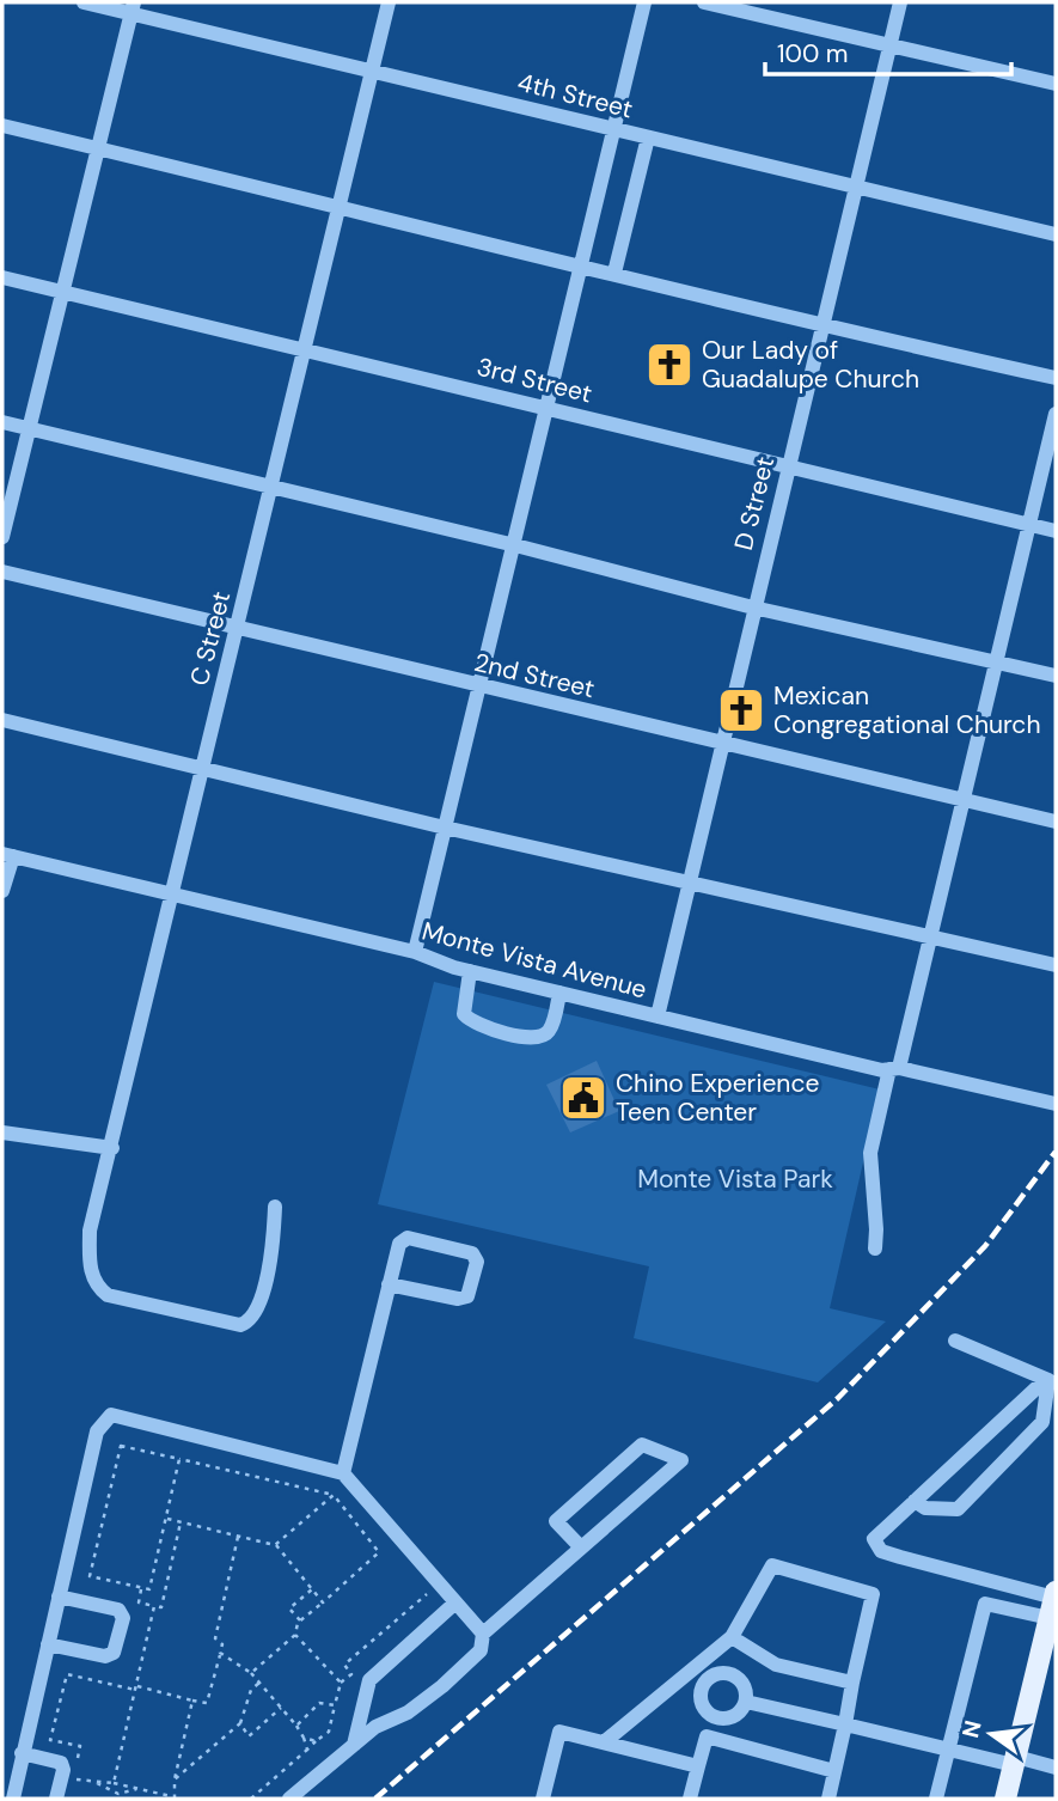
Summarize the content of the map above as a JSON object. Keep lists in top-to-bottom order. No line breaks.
{"streets":{"street":["4th Street","3rd Street","D Street","C Street","2nd Street","Monte Vista Avenue"]},"crossings":[["4th Street","D Street"],["4th Street","C Street"],["3rd Street","D Street"],["3rd Street","C Street"],["D Street","2nd Street"],["D Street","Monte Vista Avenue"],["C Street","2nd Street"],["C Street","Monte Vista Avenue"]],"parks":["Monte Vista Park"],"places":{"church":["Our Lady of Guadalupe Church","Mexican Congregational Church"],"public building":["Chino Experience Teen Center"]},"scale_bar":"100 m","north":"left"}
